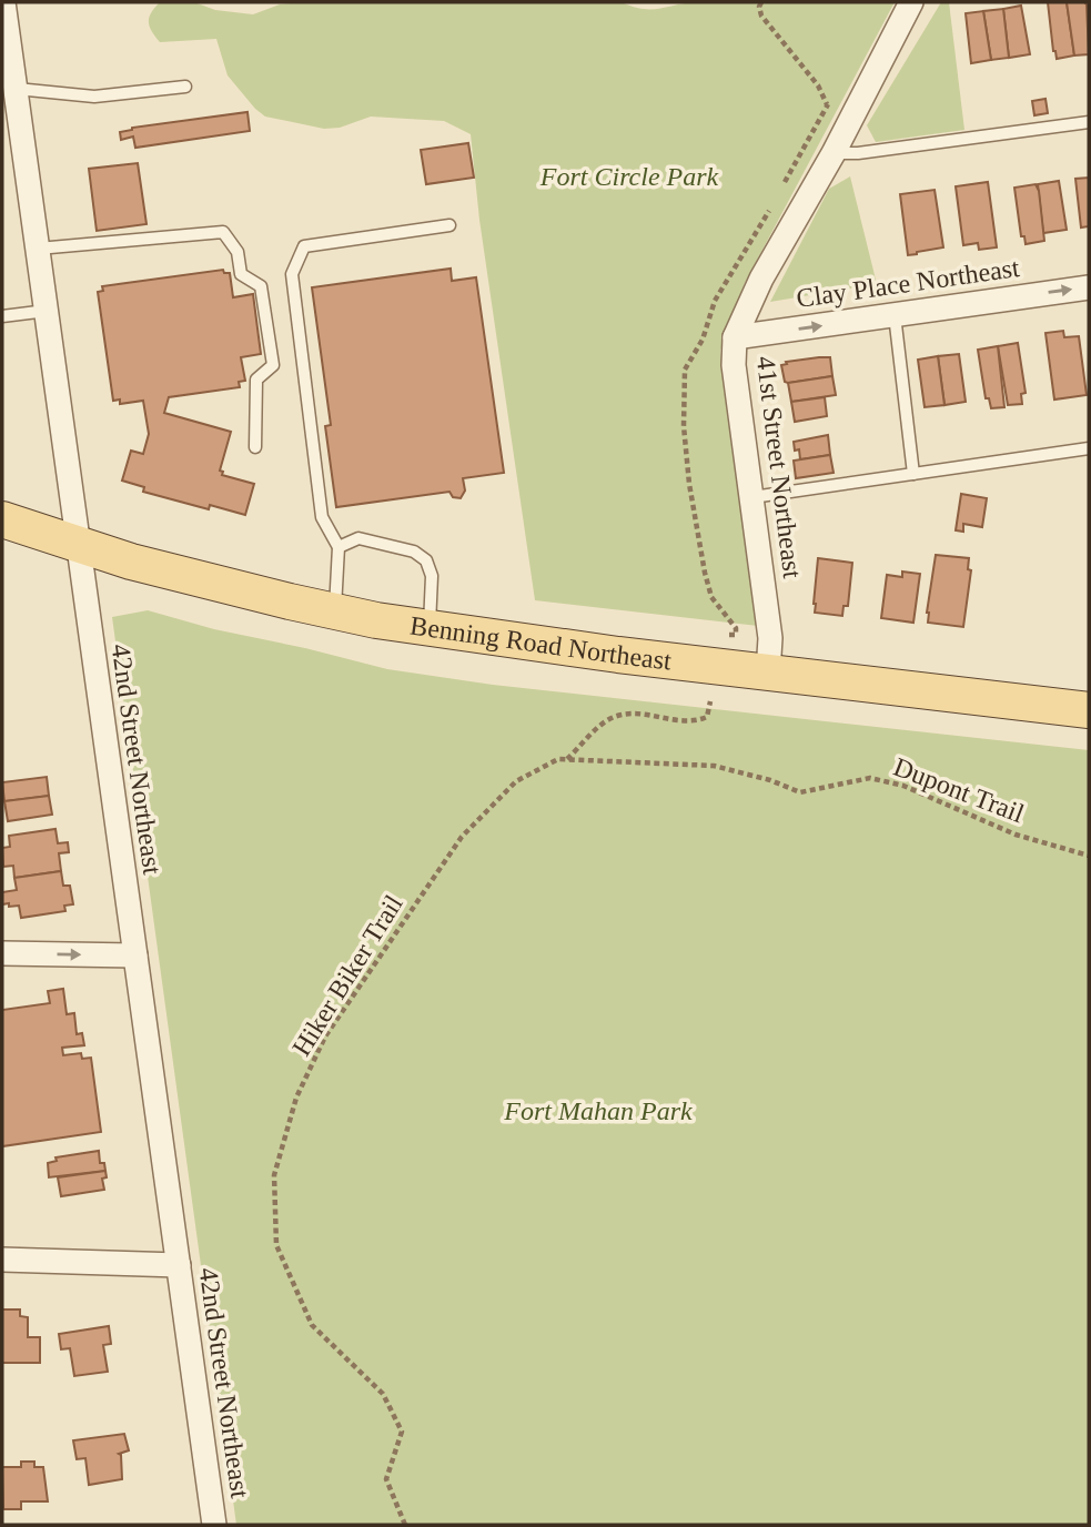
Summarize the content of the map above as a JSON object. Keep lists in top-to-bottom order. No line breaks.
{"streets":{"main road":["Benning Road Northeast"],"street":["Clay Place Northeast","41st Street Northeast","42nd Street Northeast"],"path":["Dupont Trail","Hiker Biker Trail"]},"crossings":[["Clay Place Northeast","41st Street Northeast"],["41st Street Northeast","Benning Road Northeast"],["Benning Road Northeast","42nd Street Northeast"],["Dupont Trail","Hiker Biker Trail"]],"one_way":["Clay Place Northeast"],"parks":["Fort Circle Park","Fort Mahan Park"]}
